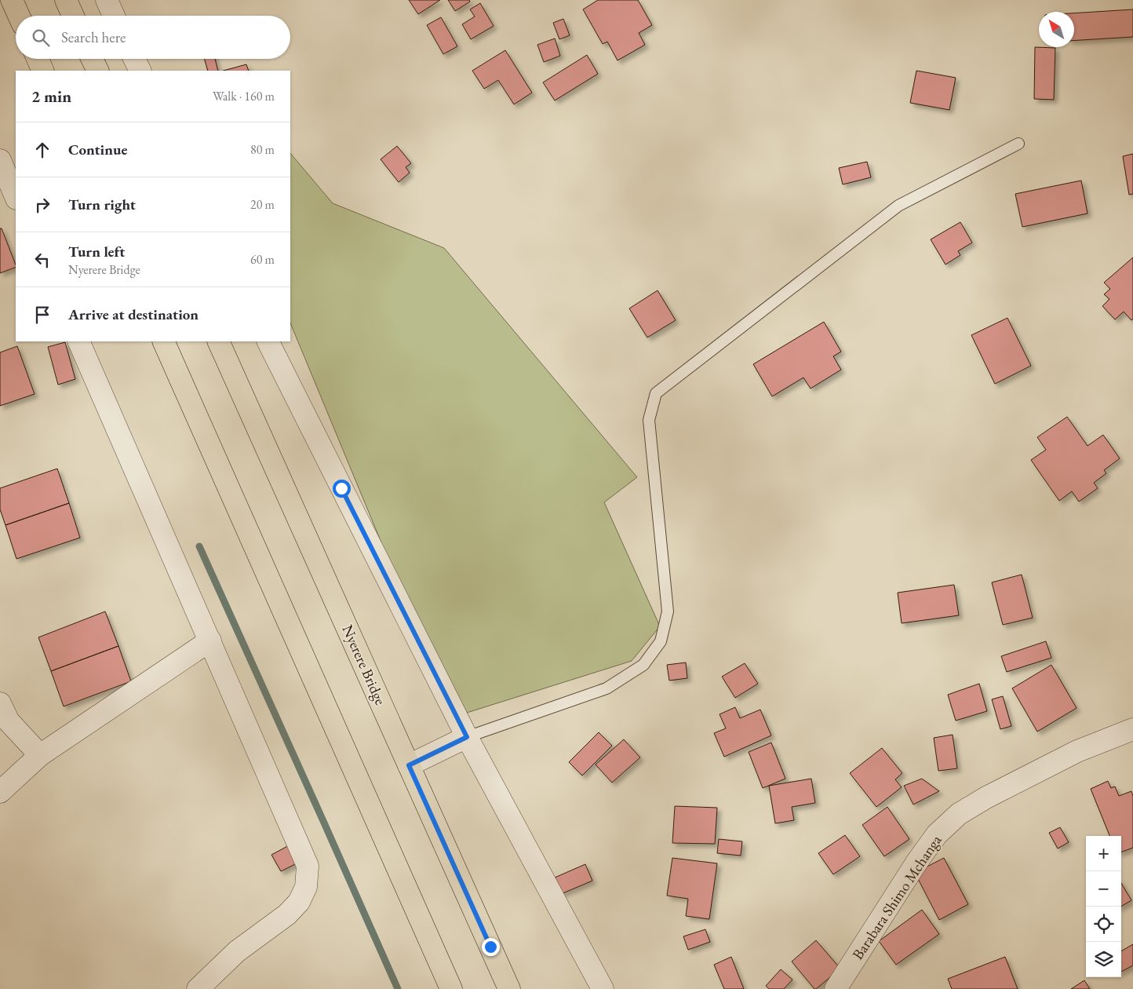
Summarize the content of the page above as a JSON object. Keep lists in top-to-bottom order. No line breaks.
{"streets":{"main road":["Nyerere Bridge"],"street":["Barabara Shimo Mchanga"]},"north":"top left","page":{"search":"Search here","heading":["2 min","Walk · 160 m"],"list":[["Continue","80 m"],["Turn right","20 m"],["Turn left","Nyerere Bridge","60 m"],"Arrive at destination"],"map_buttons":["+","−"]}}
